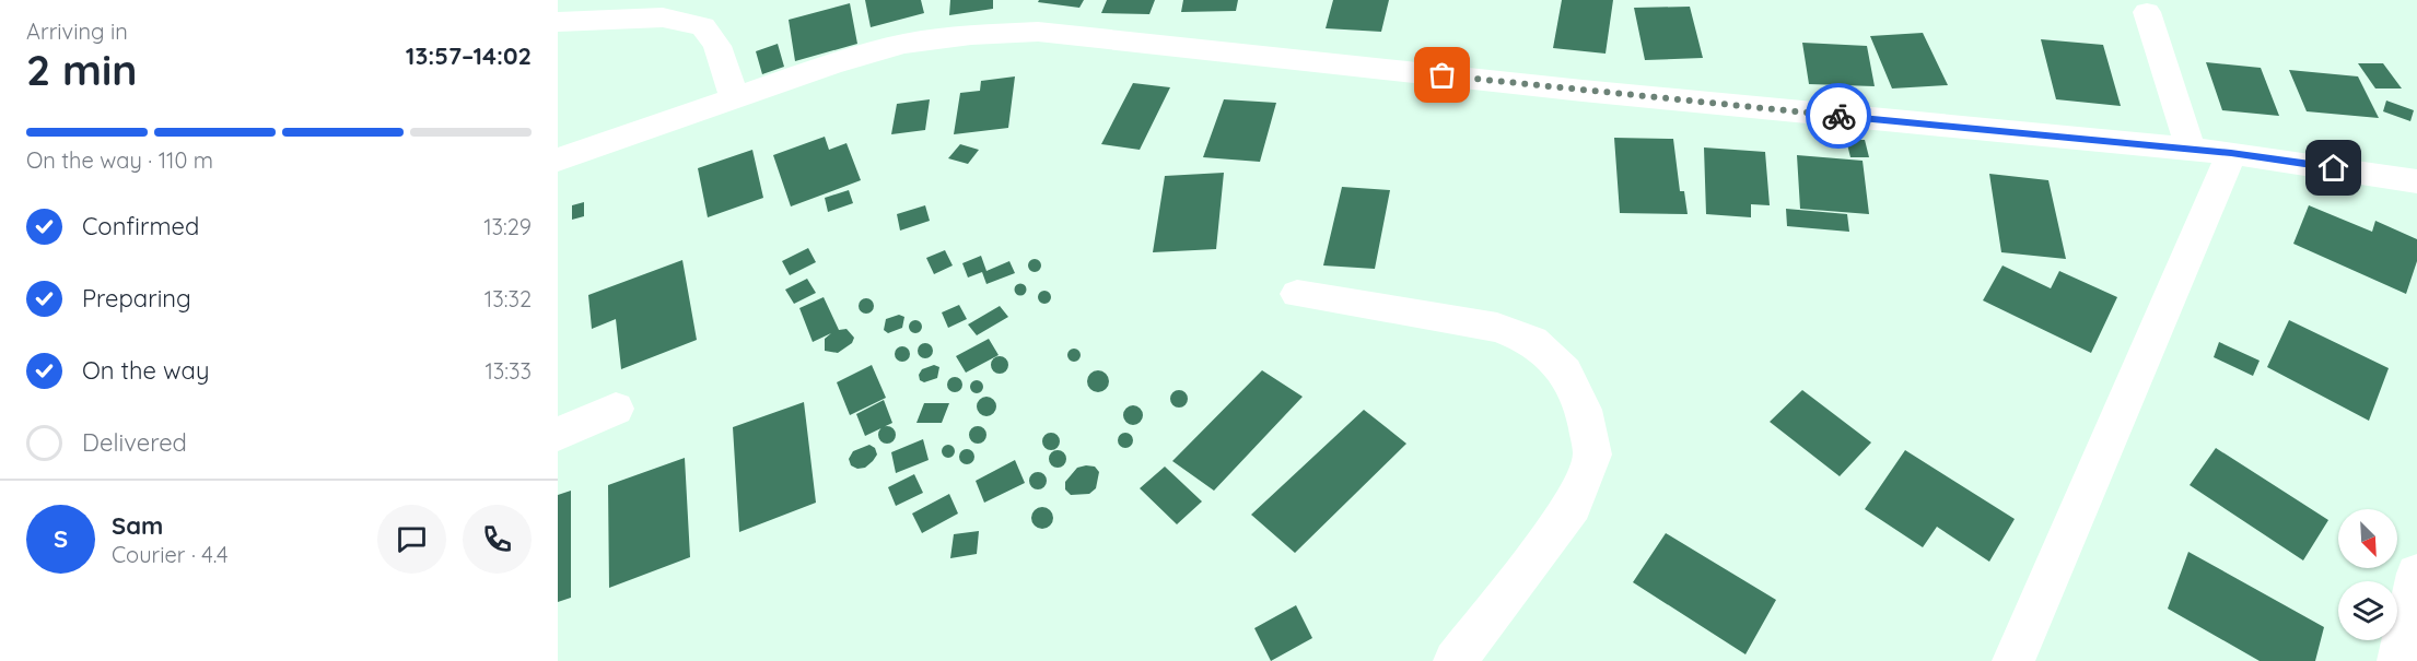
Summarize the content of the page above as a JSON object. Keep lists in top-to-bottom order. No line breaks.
{"north":"bottom right","page":{"heading":["2 min","Arriving in","13:57–14:02"],"panel":["Sam","Courier · 4.4"],"bar":"On the way · 110 m","list":[["Confirmed","13:29"],["Preparing","13:32"],["On the way","13:33"],"Delivered"],"round":"S"}}
